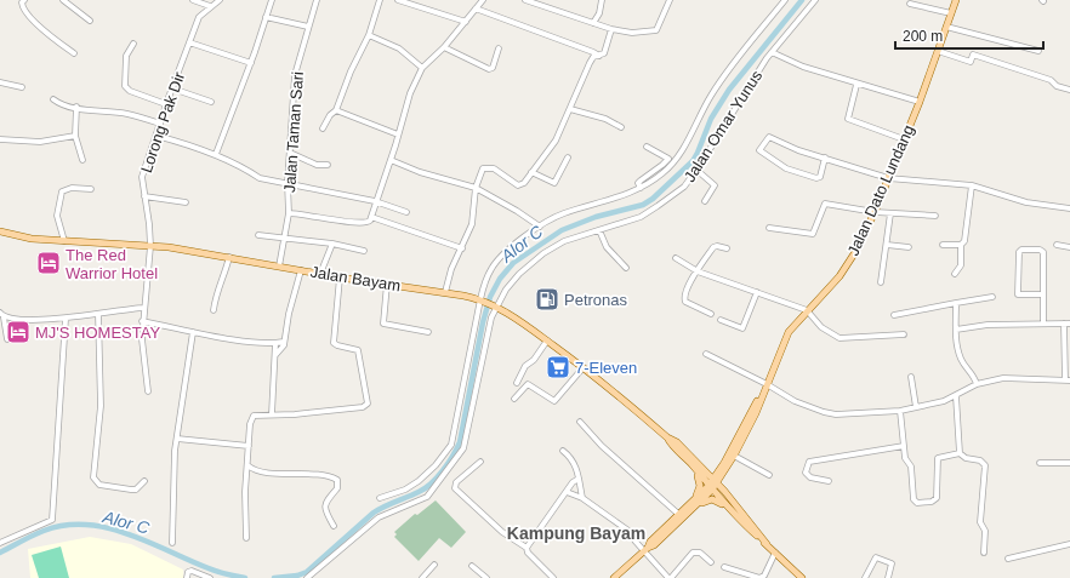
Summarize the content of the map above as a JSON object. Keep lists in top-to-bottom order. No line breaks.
{"streets":{"main road":["Jalan Dato Lundang","Jalan Bayam"],"street":["Lorong Pak Dir","Jalan Omar Yunus","Jalan Taman Sari"]},"crossings":[["Lorong Pak Dir","Jalan Bayam"],["Jalan Omar Yunus","Jalan Bayam"],["Jalan Taman Sari","Jalan Bayam"],["Jalan Dato Lundang","Jalan Bayam"]],"districts":["Kampung Bayam"],"water":["Alor C"],"places":{"hotel":["The Red Warrior Hotel","MJ'S HOMESTAY"],"fuel station":["Petronas"],"supermarket":["7-Eleven"]},"scale_bar":"200 m"}
